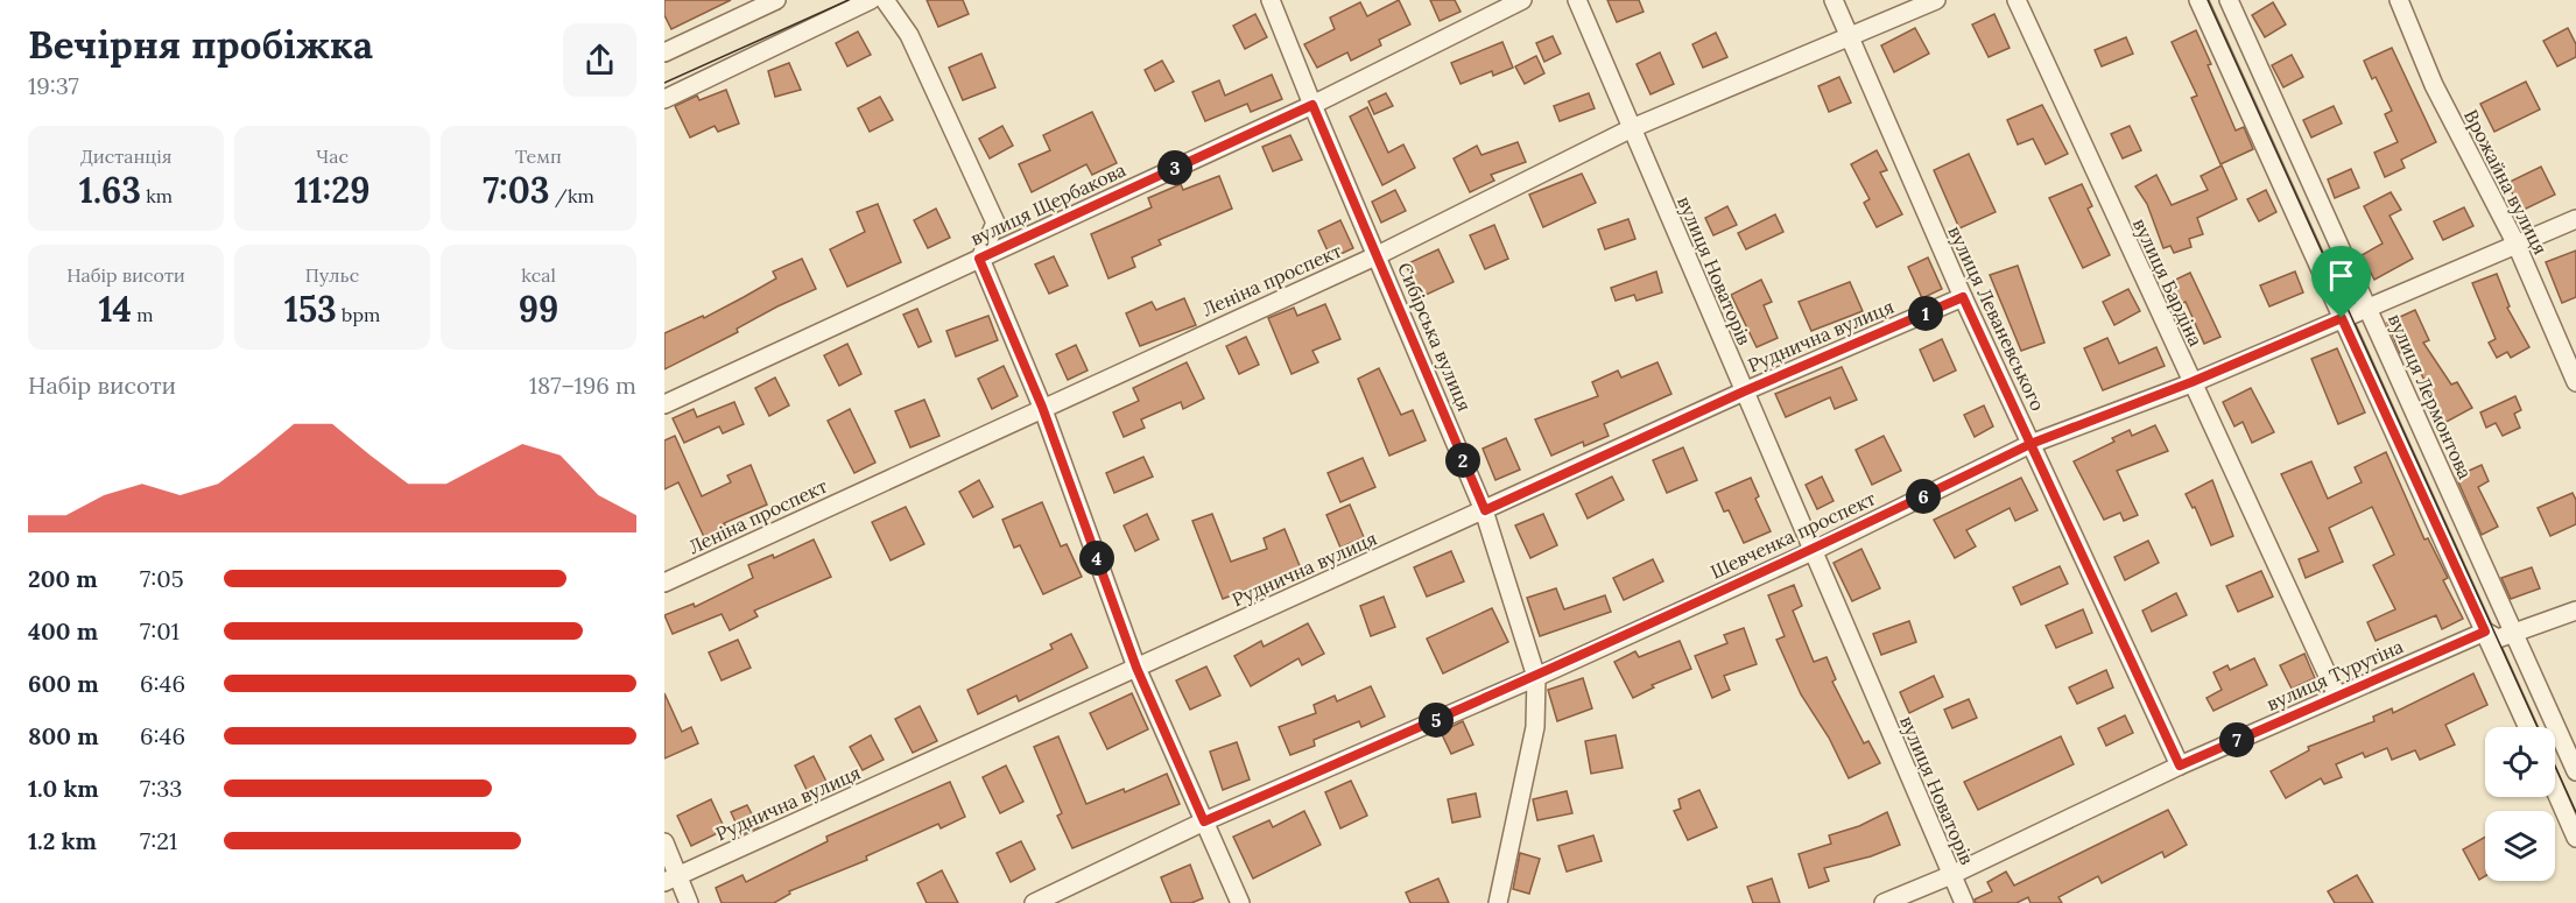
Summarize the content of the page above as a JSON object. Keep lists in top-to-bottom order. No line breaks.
{"streets":{"street":["Врожайна вулиця","вулиця Щербакова","вулиця Новаторів","Леніна проспект","вулиця Бардіна","вулиця Леваневського","Руднична вулиця","Сибірська вулиця","вулиця Лермонтова","Шевченка проспект","вулиця Турутіна"]},"crossings":[["Врожайна вулиця","Шевченка проспект"],["вулиця Щербакова","Сибірська вулиця"],["вулиця Новаторів","Леніна проспект"],["вулиця Новаторів","Руднична вулиця"],["вулиця Новаторів","Шевченка проспект"],["вулиця Новаторів","вулиця Турутіна"],["Леніна проспект","вулиця Леваневського"],["Леніна проспект","Сибірська вулиця"],["вулиця Бардіна","Шевченка проспект"],["вулиця Бардіна","вулиця Турутіна"],["вулиця Леваневського","Руднична вулиця"],["вулиця Леваневського","Шевченка проспект"],["вулиця Леваневського","вулиця Турутіна"],["Руднична вулиця","Сибірська вулиця"],["Сибірська вулиця","Шевченка проспект"],["вулиця Лермонтова","Шевченка проспект"],["вулиця Лермонтова","вулиця Турутіна"]],"page":{"heading":["Вечірня пробіжка","19:37"],"stats":[["Дистанція","1.63 km"],["Час","11:29"],["Темп","7:03 /km"],["Набір висоти","14 m"],["Пульс","153 bpm"],["kcal","99"]],"pins":["3","1","2","6","4","5","7"],"chart":["Набір висоти","187–196 m"],"list":[{"name":"200 m","note":"7:05"},{"name":"400 m","note":"7:01"},{"name":"600 m","note":"6:46"},{"name":"800 m","note":"6:46"},{"name":"1.0 km","note":"7:33"},{"name":"1.2 km","note":"7:21"}]}}
